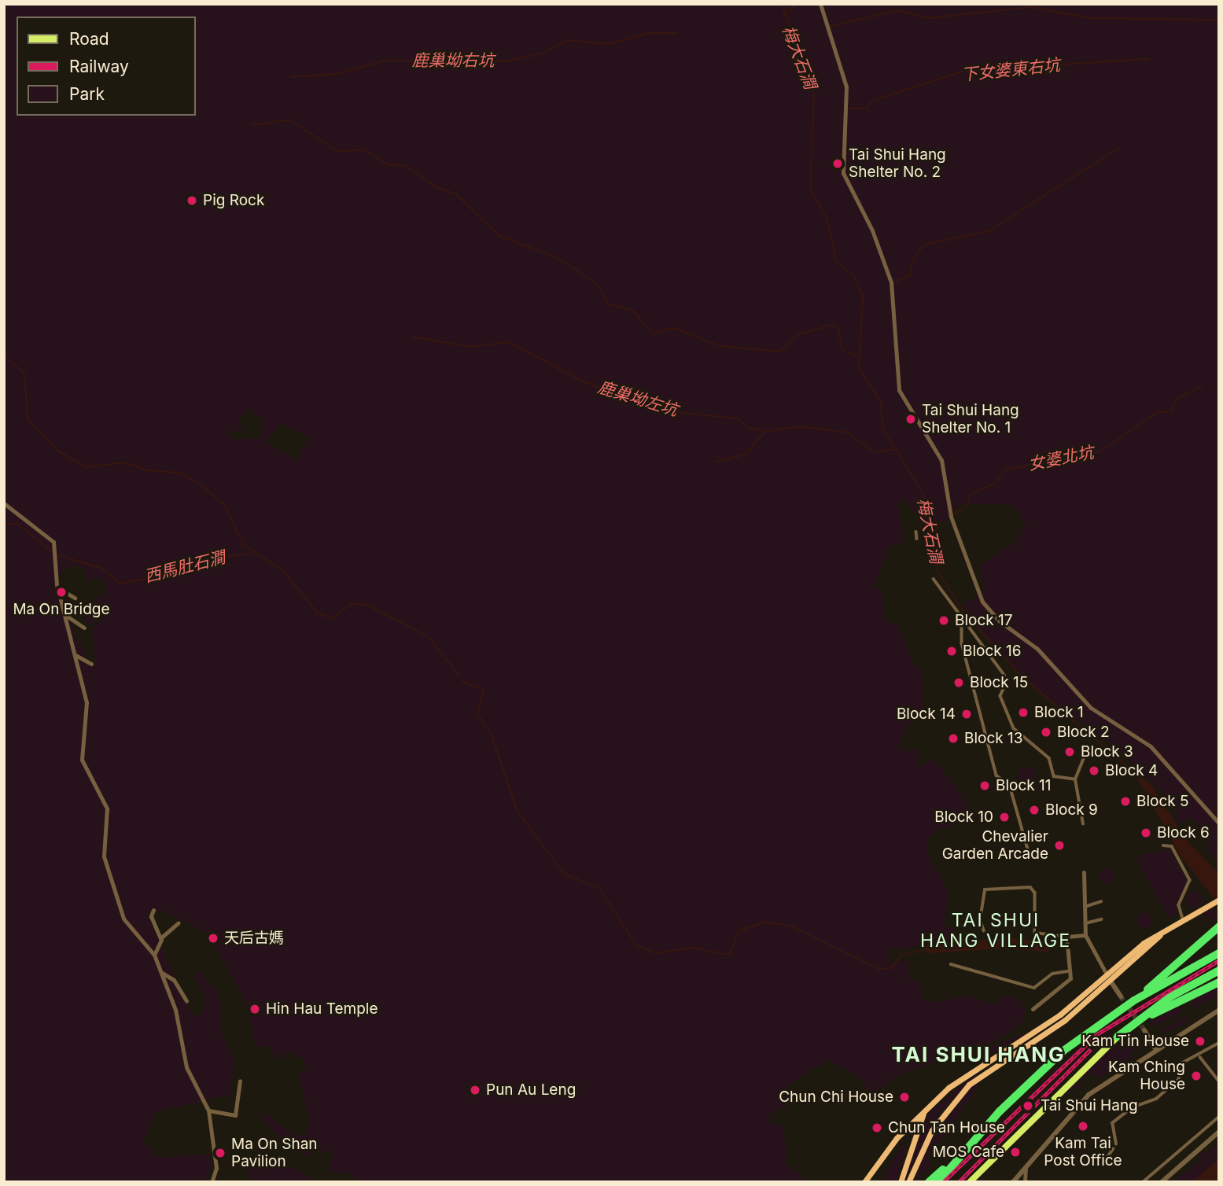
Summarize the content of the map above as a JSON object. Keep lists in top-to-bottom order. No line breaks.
{"districts":["TAI SHUI HANG VILLAGE","TAI SHUI HANG"],"water":["梅大石澗","鹿巢坳右坑","下女婆東右坑","鹿巢坳左坑","女婆北坑","西馬肚石澗"],"places":["Tai Shui Hang Shelter No. 2","Pig Rock","Tai Shui Hang Shelter No. 1","Ma On Bridge","Block 17","Block 16","Block 15","Block 1","Block 14","Block 2","Block 13","Block 3","Block 4","Block 11","Block 5","Block 9","Block 10","Block 6","Chevalier Garden Arcade","天后古媽","Hin Hau Temple","Kam Tin House","Kam Ching House","Pun Au Leng","Chun Chi House","Tai Shui Hang","Kam Tai Post Office","Chun Tan House","MOS Cafe","Ma On Shan Pavilion"],"legend":["Road","Railway","Park"]}
